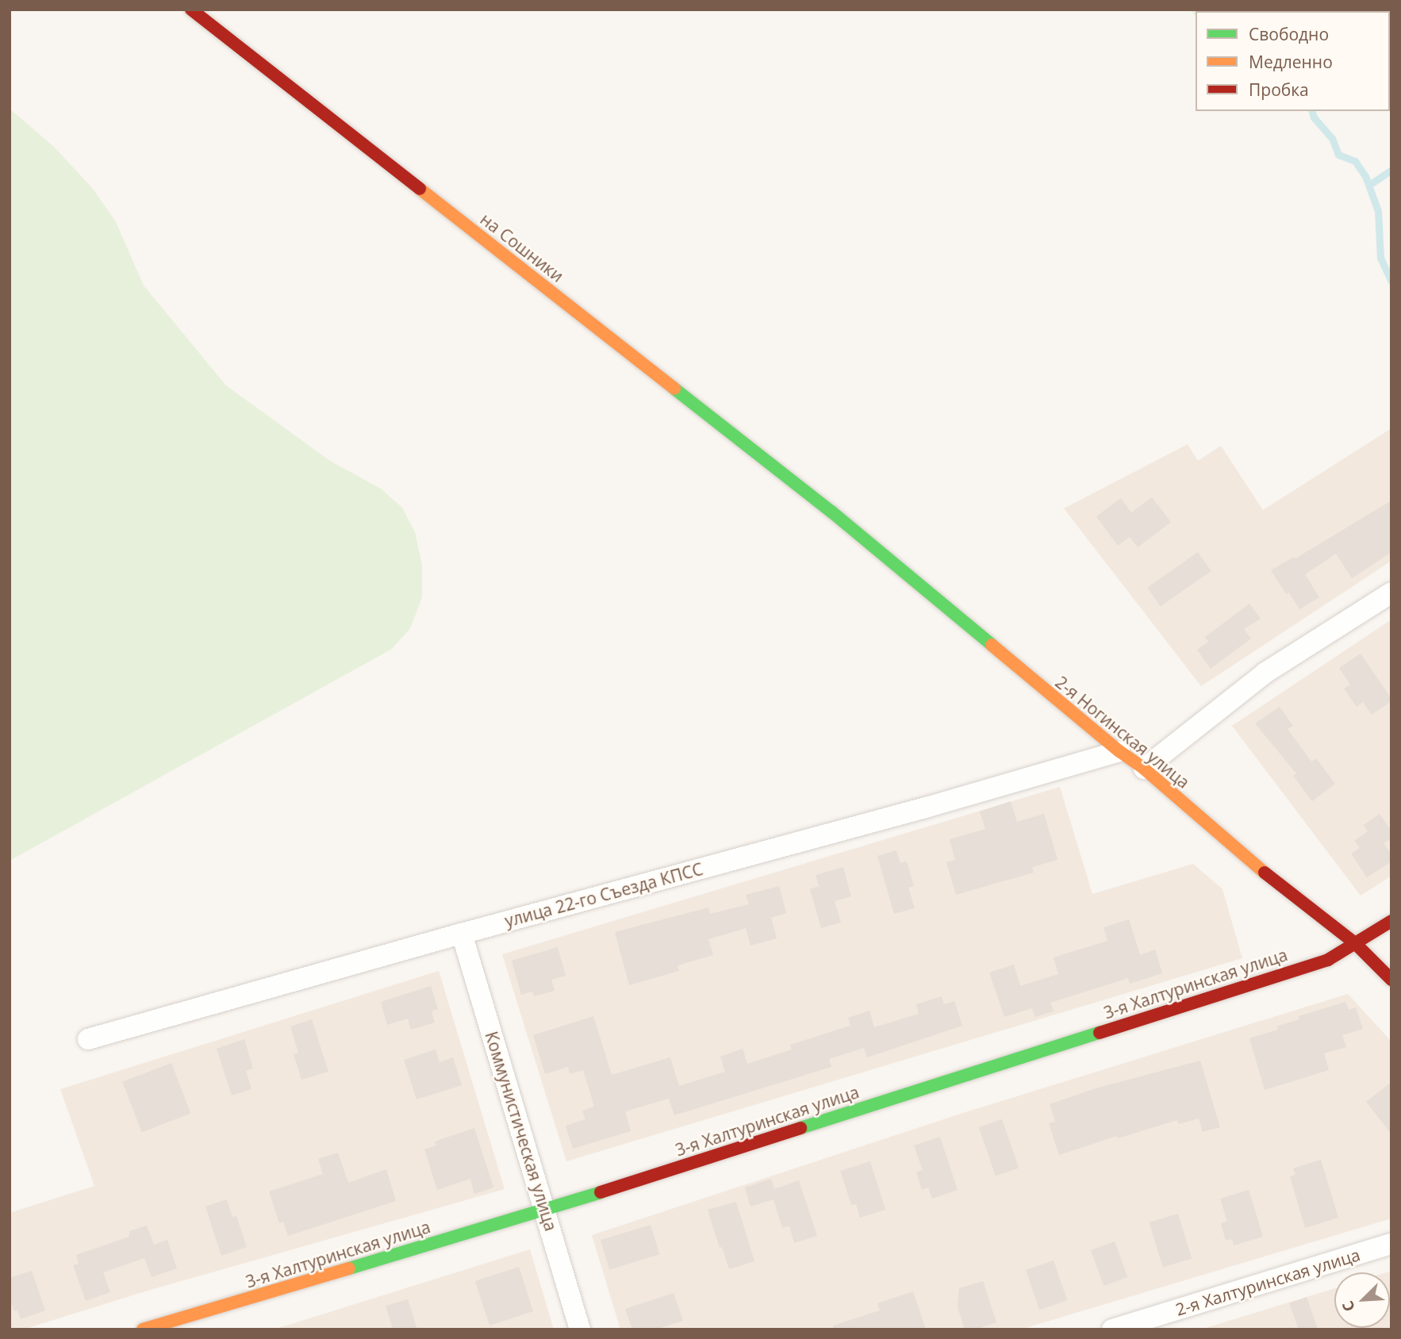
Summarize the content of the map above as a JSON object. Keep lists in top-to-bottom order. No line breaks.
{"streets":{"street":["на Сошники","2-я Ногинская улица","улица 22-го Съезда КПСС","3-я Халтуринская улица","Коммунистическая улица","2-я Халтуринская улица"]},"crossings":[["на Сошники","2-я Ногинская улица"],["2-я Ногинская улица","улица 22-го Съезда КПСС"],["2-я Ногинская улица","3-я Халтуринская улица"],["улица 22-го Съезда КПСС","Коммунистическая улица"],["3-я Халтуринская улица","Коммунистическая улица"]],"legend":["Свободно","Медленно","Пробка"],"north":"bottom left"}
